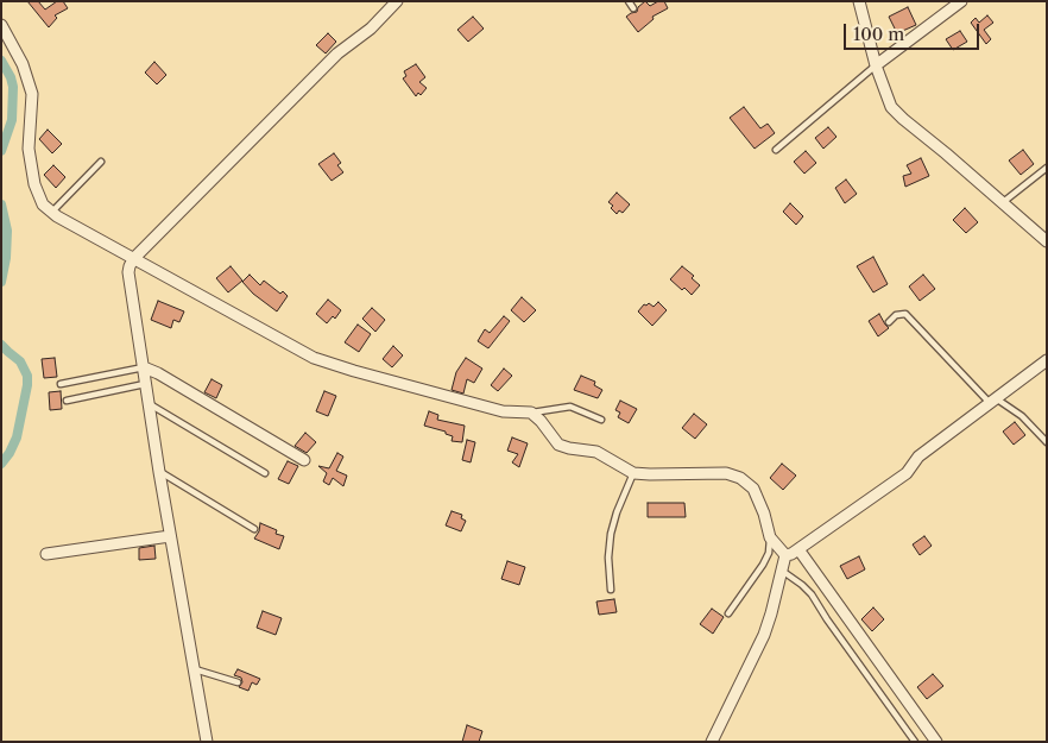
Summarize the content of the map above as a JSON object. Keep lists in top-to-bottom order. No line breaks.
{"scale_bar":"100 m"}
